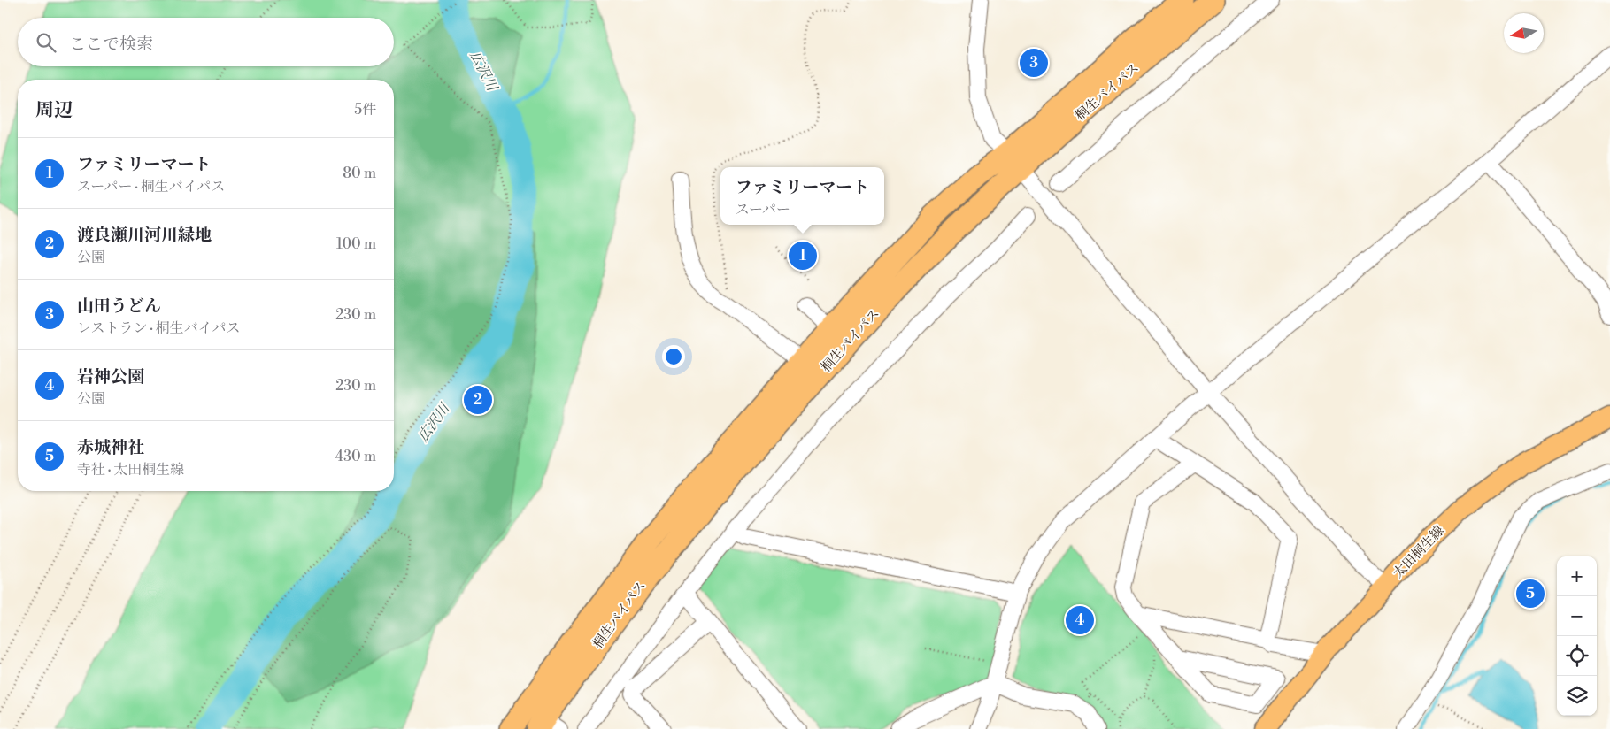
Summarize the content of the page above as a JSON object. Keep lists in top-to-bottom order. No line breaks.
{"streets":{"highway":["桐生バイパス"],"main road":["太田桐生線"]},"water":["広沢川"],"north":"left","page":{"search":"ここで検索","pins":["3","1","2","5","4"],"heading":["周辺","5件"],"list":[{"mark":"1","name":"ファミリーマート","note":"スーパー · 桐生バイパス","value":"80 m"},{"mark":"2","name":"渡良瀬川河川緑地","note":"公園","value":"100 m"},{"mark":"3","name":"山田うどん","note":"レストラン · 桐生バイパス","value":"230 m"},{"mark":"4","name":"岩神公園","note":"公園","value":"230 m"},{"mark":"5","name":"赤城神社","note":"寺社 · 太田桐生線","value":"430 m"}],"popup":["ファミリーマート","スーパー"],"map_buttons":["+","−"]}}
